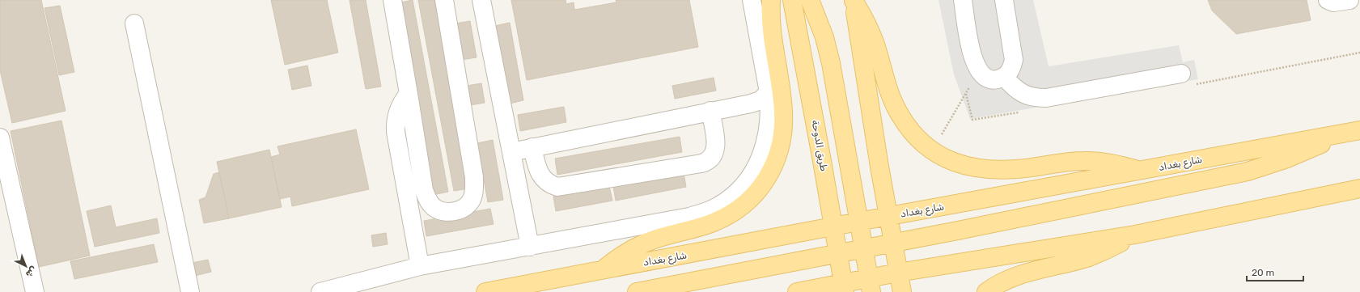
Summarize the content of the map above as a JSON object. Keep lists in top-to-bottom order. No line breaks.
{"streets":{"main road":["طريق الدوحة","شارع بغداد"]},"crossings":[["طريق الدوحة","شارع بغداد"]],"scale_bar":"20 m","north":"bottom right"}
